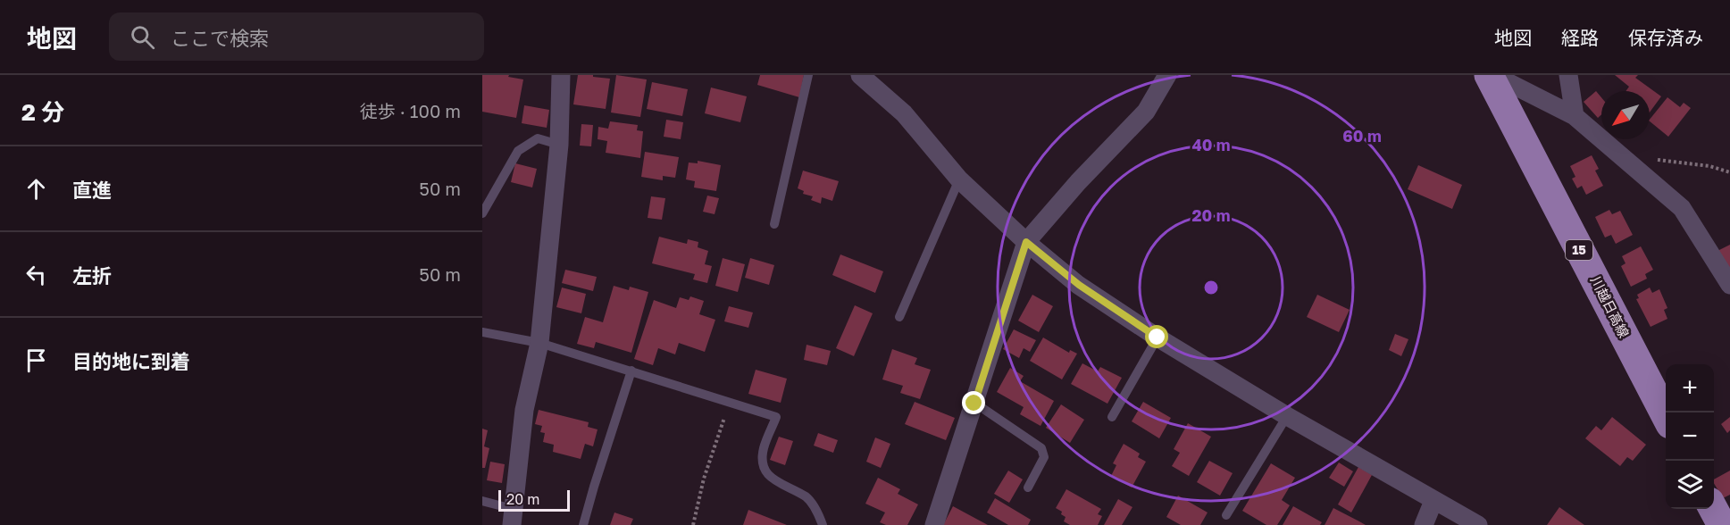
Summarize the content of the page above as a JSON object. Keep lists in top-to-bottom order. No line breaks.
{"streets":{"main road":["15","川越日高線"]},"scale_bar":"20 m","north":"bottom left","page":{"header":"地図","search":"ここで検索","nav":["地図","経路","保存済み"],"heading":["2 分","徒歩 · 100 m"],"list":[["直進","50 m"],["左折","50 m"],"目的地に到着"],"map_buttons":["+","−"],"scale":"20 m"},"rings":["60 m","40 m","20 m"]}
